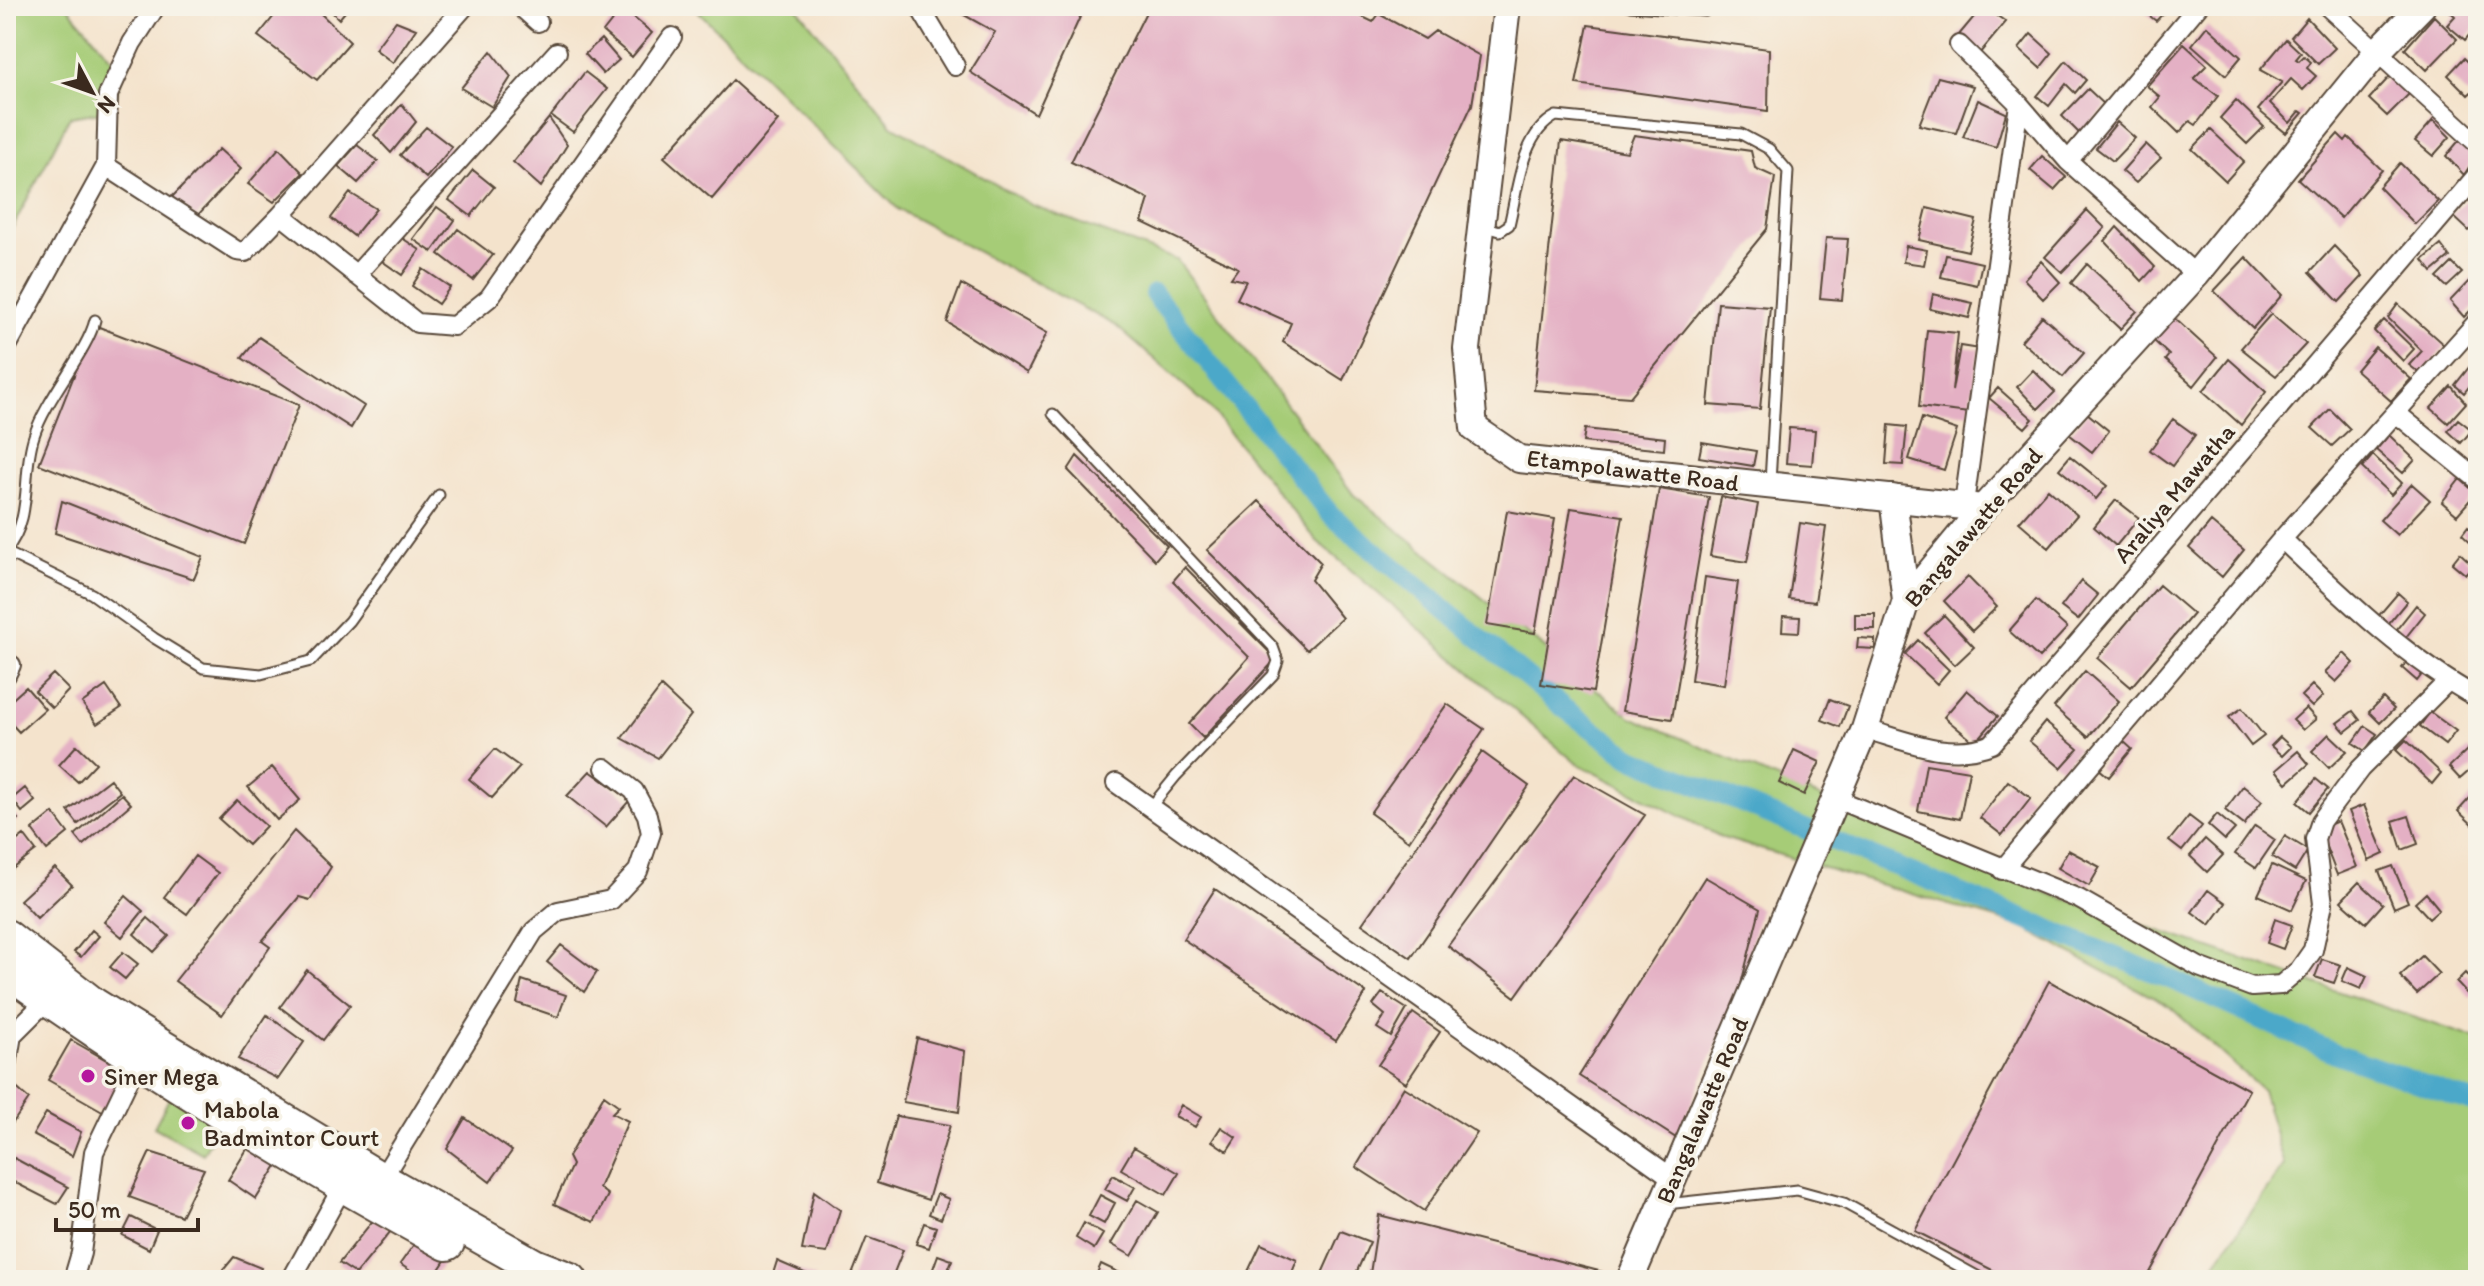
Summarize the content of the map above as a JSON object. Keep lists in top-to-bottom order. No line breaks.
{"streets":{"street":["Etampolawatte Road","Araliya Mawatha","Bangalawatte Road"]},"crossings":[["Etampolawatte Road","Bangalawatte Road"],["Araliya Mawatha","Bangalawatte Road"]],"places":["Siner Mega","Mabola Badmintor Court"],"scale_bar":"50 m","north":"bottom right"}
